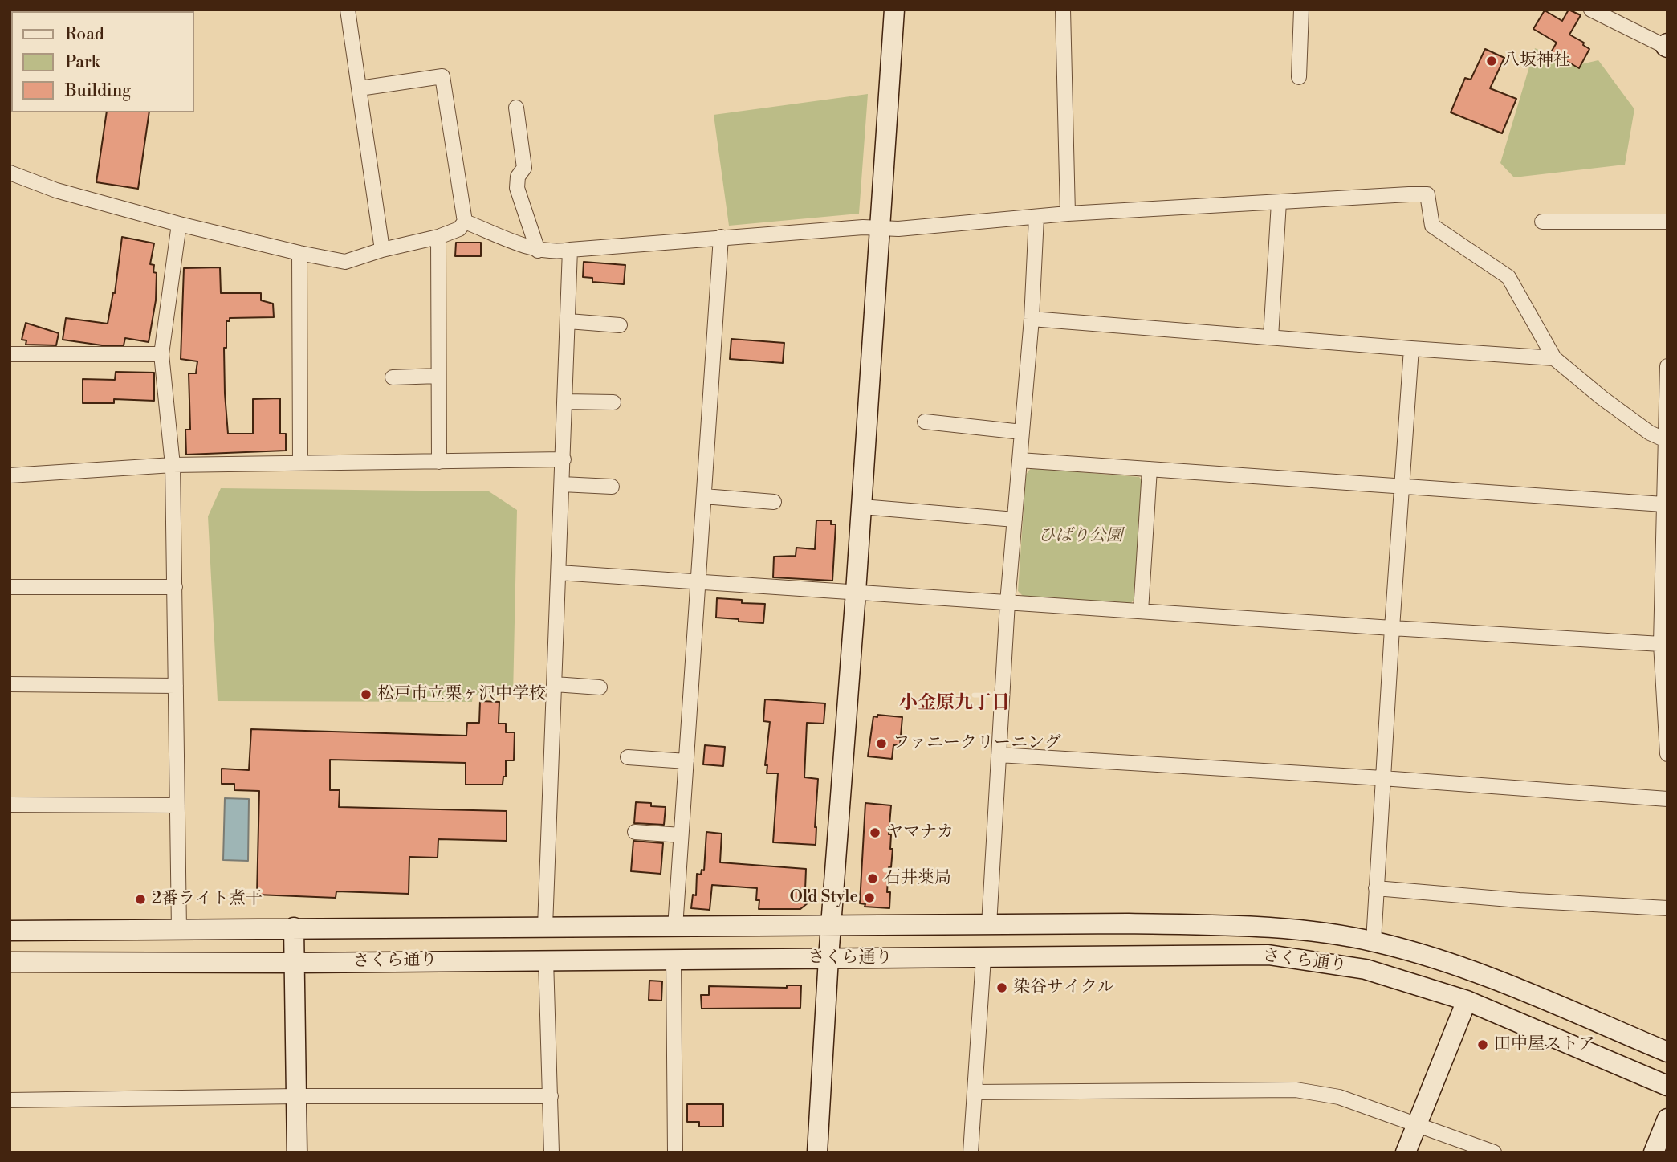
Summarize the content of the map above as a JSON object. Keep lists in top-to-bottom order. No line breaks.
{"streets":{"street":["さくら通り"]},"districts":["小金原九丁目"],"parks":["ひばり公園"],"places":["八坂神社","松戸市立栗ヶ沢中学校","ファニークリーニング","ヤマナカ","石井薬局","Old Style","2番ライト煮干","染谷サイクル","田中屋ストア"],"legend":["Road","Park","Building"]}
